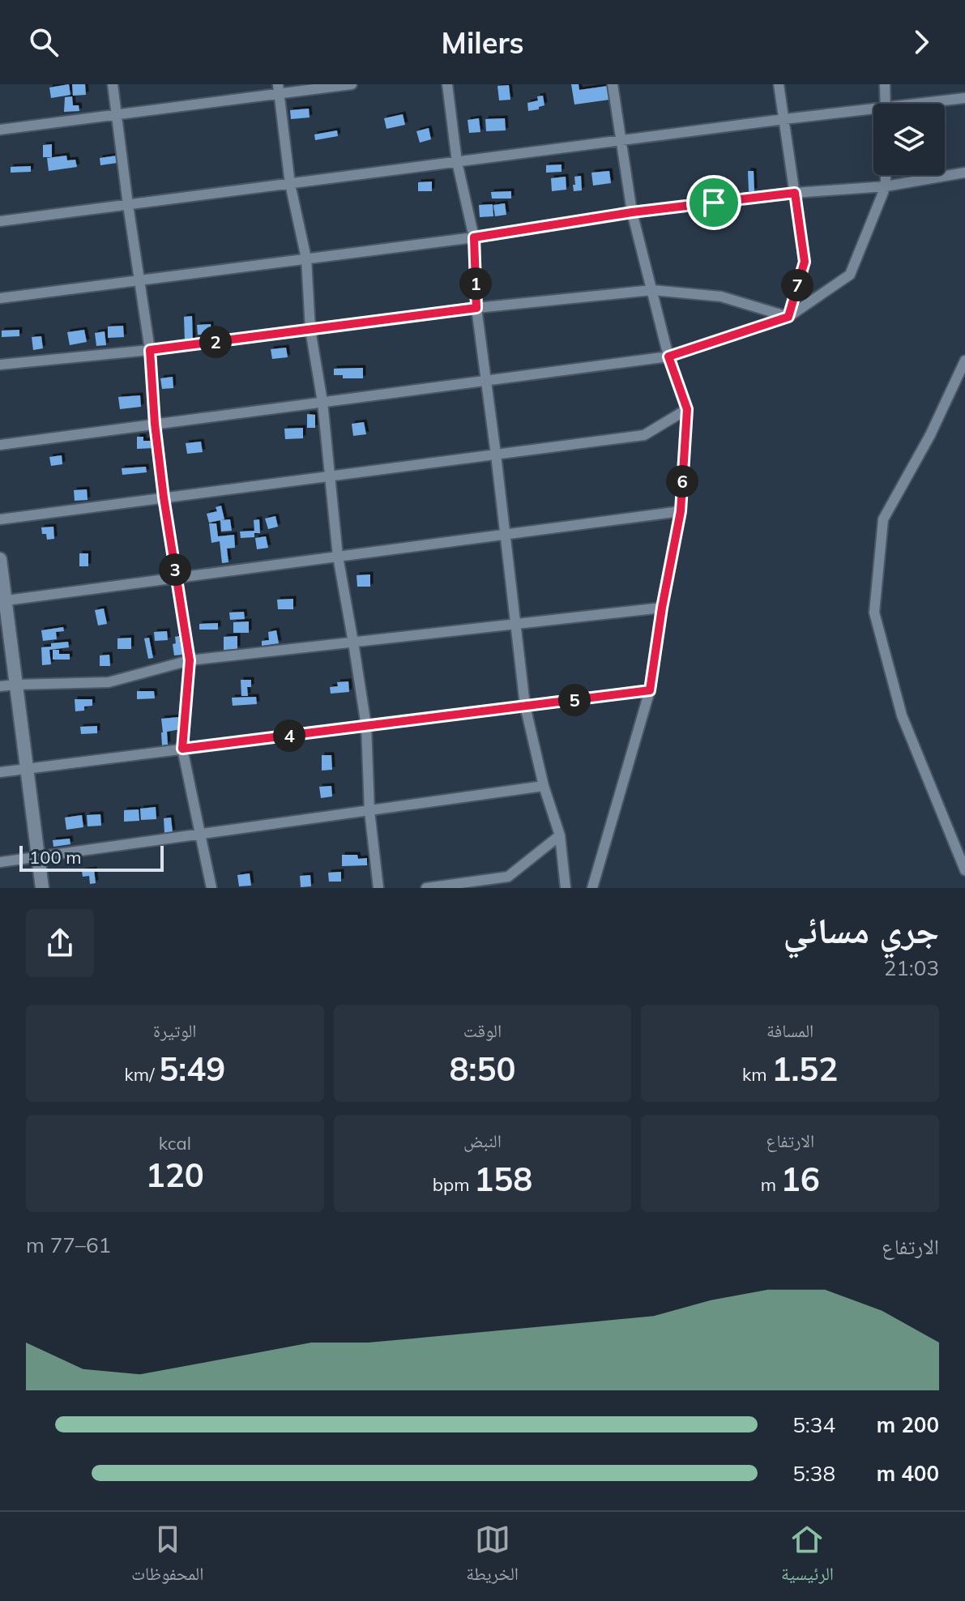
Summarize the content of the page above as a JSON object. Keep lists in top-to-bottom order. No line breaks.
{"scale_bar":"100 m","page":{"header":"Milers","pins":["1","7","2","6","3","5","4"],"scale":"100 m","heading":["جري مسائي","21:03"],"stats":[["المسافة","1.52 km"],["الوقت","8:50"],["الوتيرة","5:49 /km"],["الارتفاع","16 m"],["النبض","158 bpm"],["kcal","120"]],"chart":["الارتفاع","61–77 m"],"list":[{"name":"200 m","note":"5:34"},{"name":"400 m","note":"5:38"}],"tabs":["الرئيسية","الخريطة","المحفوظات"]}}
